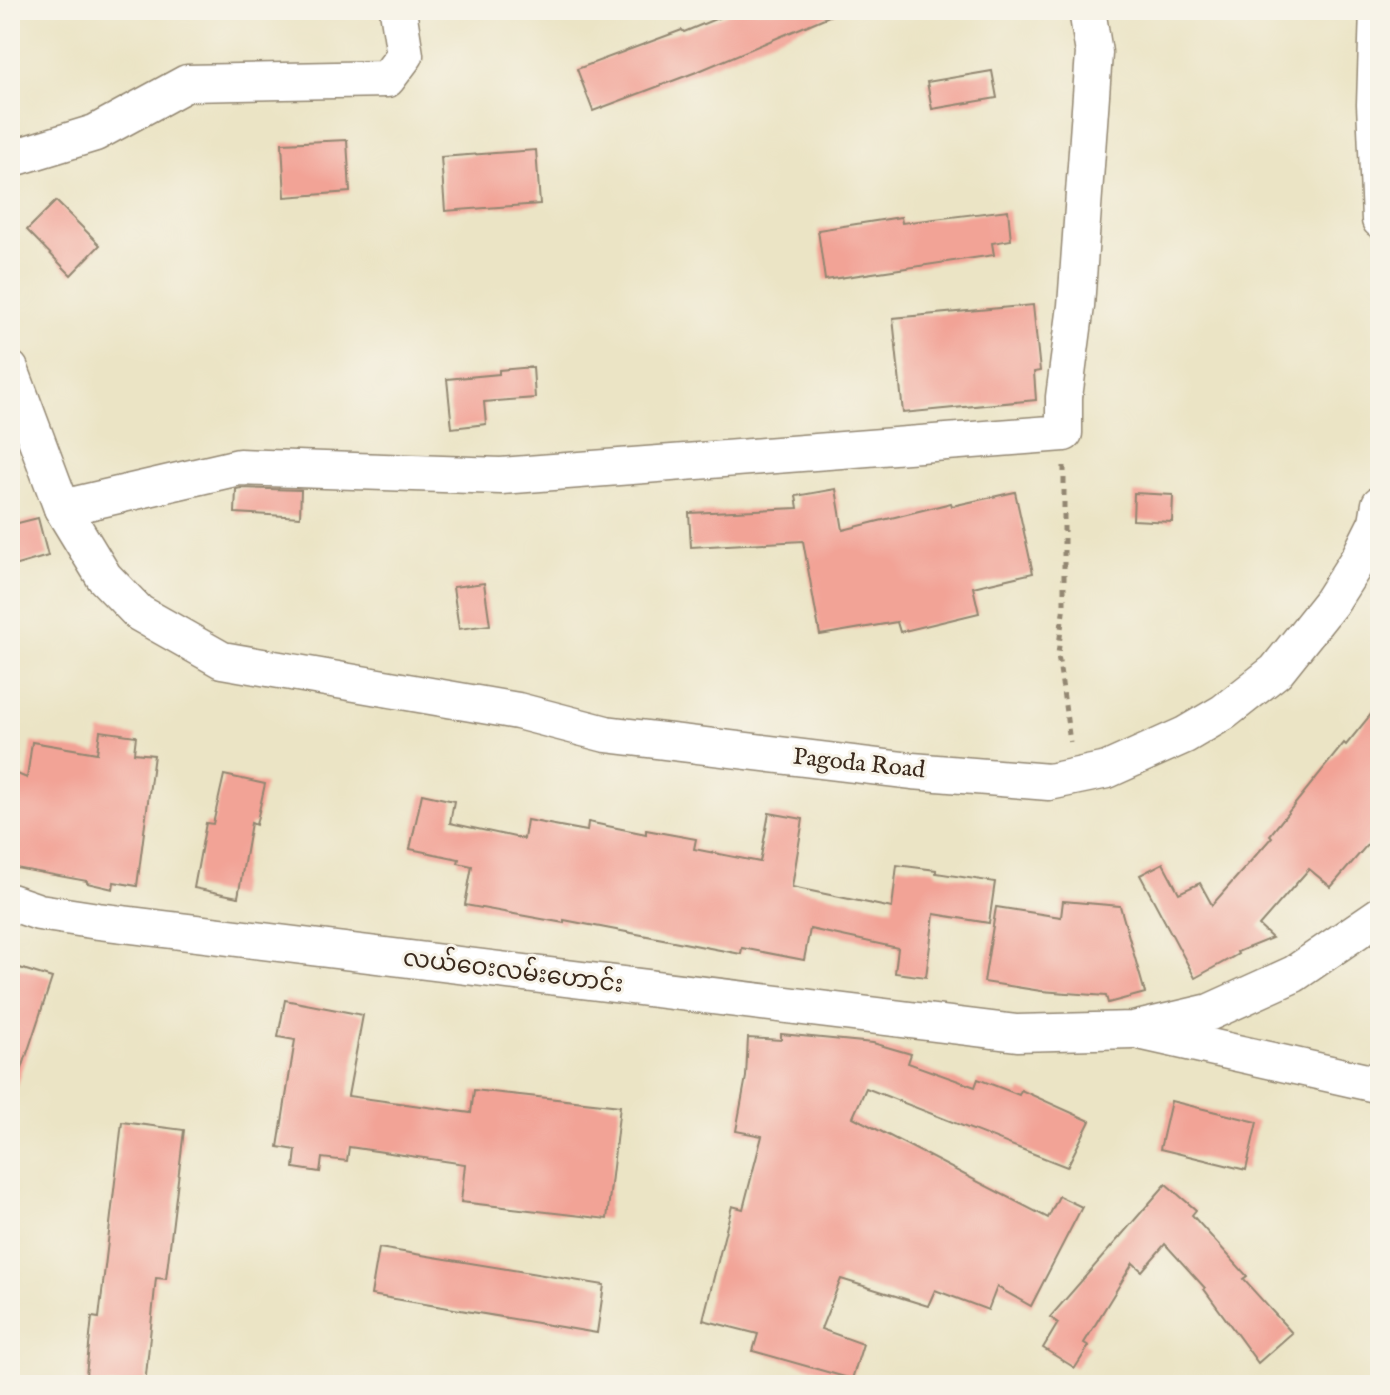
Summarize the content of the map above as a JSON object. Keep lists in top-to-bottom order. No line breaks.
{"streets":{"street":["Pagoda Road","လယ်ဝေးလမ်းဟောင်း"]}}
